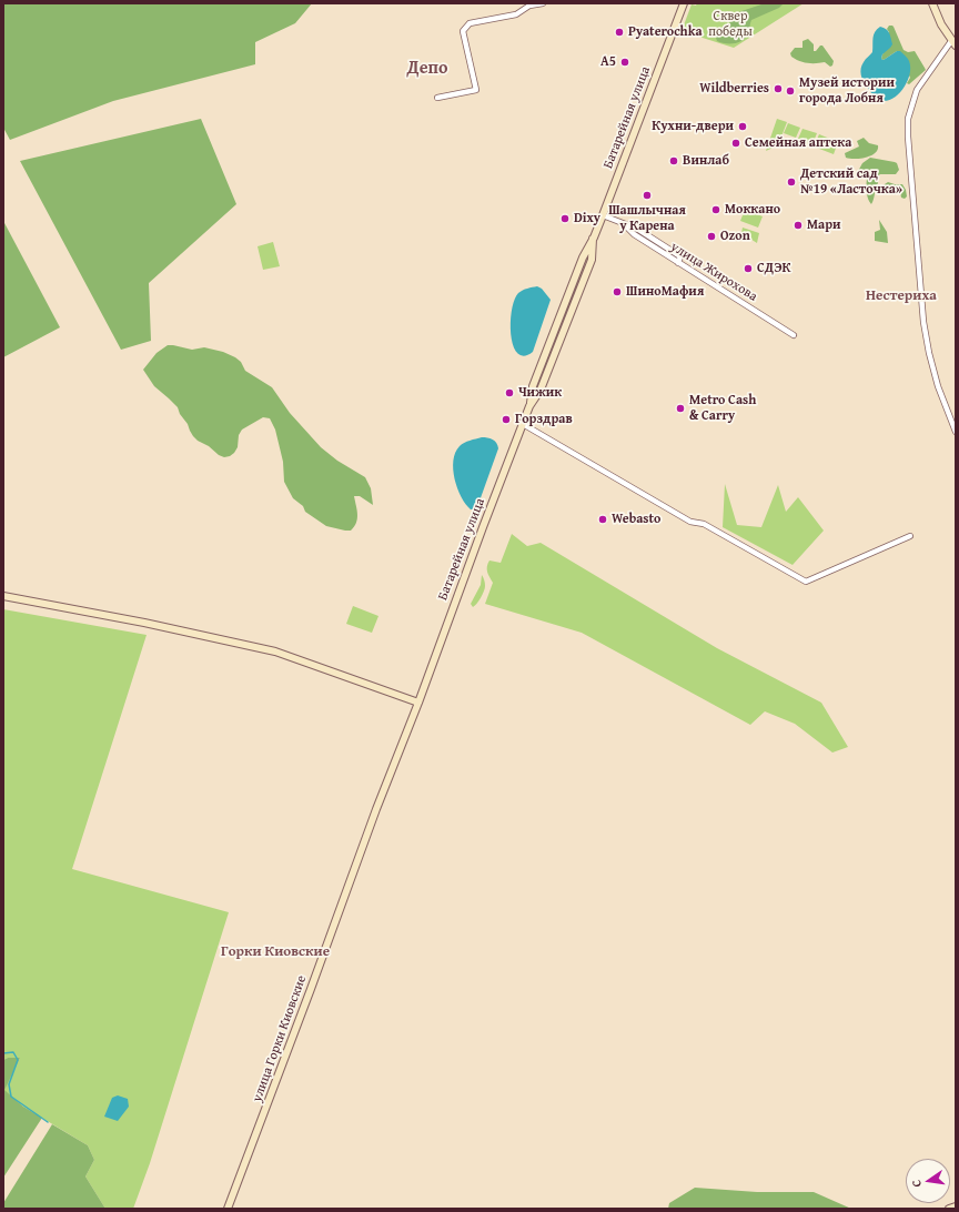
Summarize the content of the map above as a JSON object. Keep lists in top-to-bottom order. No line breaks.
{"streets":{"main road":["Батарейная улица","улица Горки Киовские"],"street":["улица Жирохова"]},"crossings":[["Батарейная улица","улица Жирохова"],["Батарейная улица","улица Горки Киовские"]],"districts":["Депо","Нестериха","Горки Киовские"],"parks":["Сквер победы"],"places":["Pyaterochka","А5","Wildberries","Музей истории города Лобня","Кухни-двери","Семейная аптека","Винлаб","Детский сад №19 «Ласточка»","Шашлычная у Карена","Моккано","Dixy","Мари","Ozon","СДЭК","ШиноМафия","Чижик","Metro Cash & Carry","Горздрав","Webasto"],"north":"left"}
